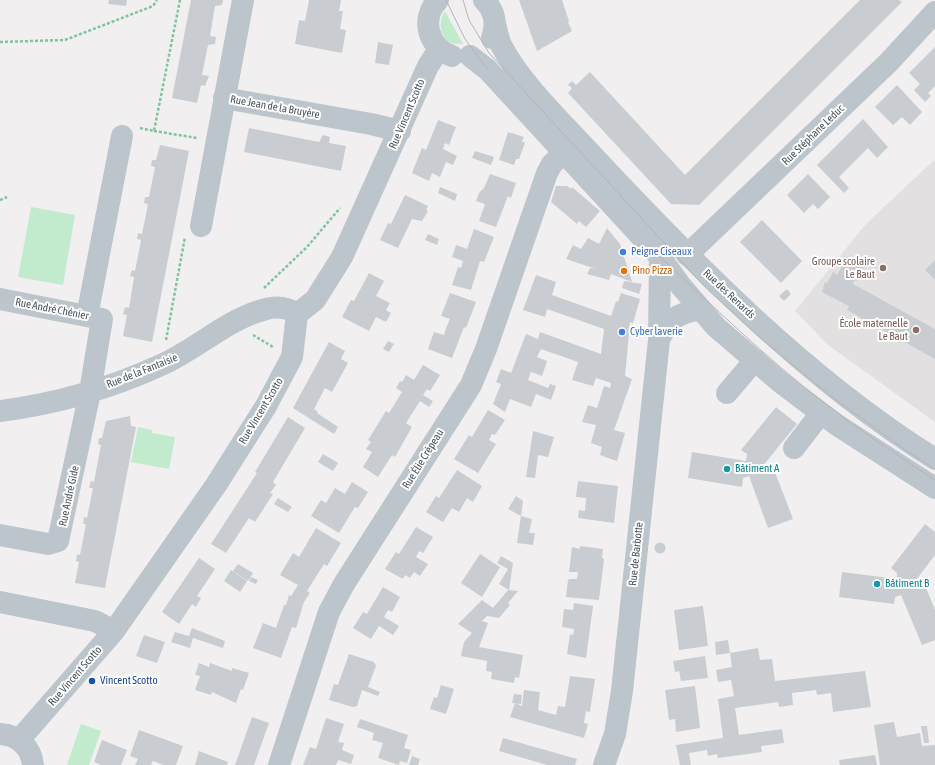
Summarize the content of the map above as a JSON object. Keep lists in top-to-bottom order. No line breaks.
{"streets":{"street":["Rue Jean de la Bruyère","Rue Vincent Scotto","Rue Stéphane Leduc","Rue des Renards","Rue André Chénier","Rue de la Fantaisie","Rue Élie Crépeau","Rue André Gide","Rue de Barbotte"]},"crossings":[["Rue Jean de la Bruyère","Rue Vincent Scotto"],["Rue Vincent Scotto","Rue de la Fantaisie"],["Rue Stéphane Leduc","Rue des Renards"],["Rue André Chénier","Rue de la Fantaisie"],["Rue André Chénier","Rue André Gide"],["Rue de la Fantaisie","Rue André Gide"]],"places":["Peigne Ciseaux","Groupe scolaire Le Baut","Pino Pizza","École maternelle Le Baut","Cyber laverie","Bâtiment A","Bâtiment B","Vincent Scotto"]}
